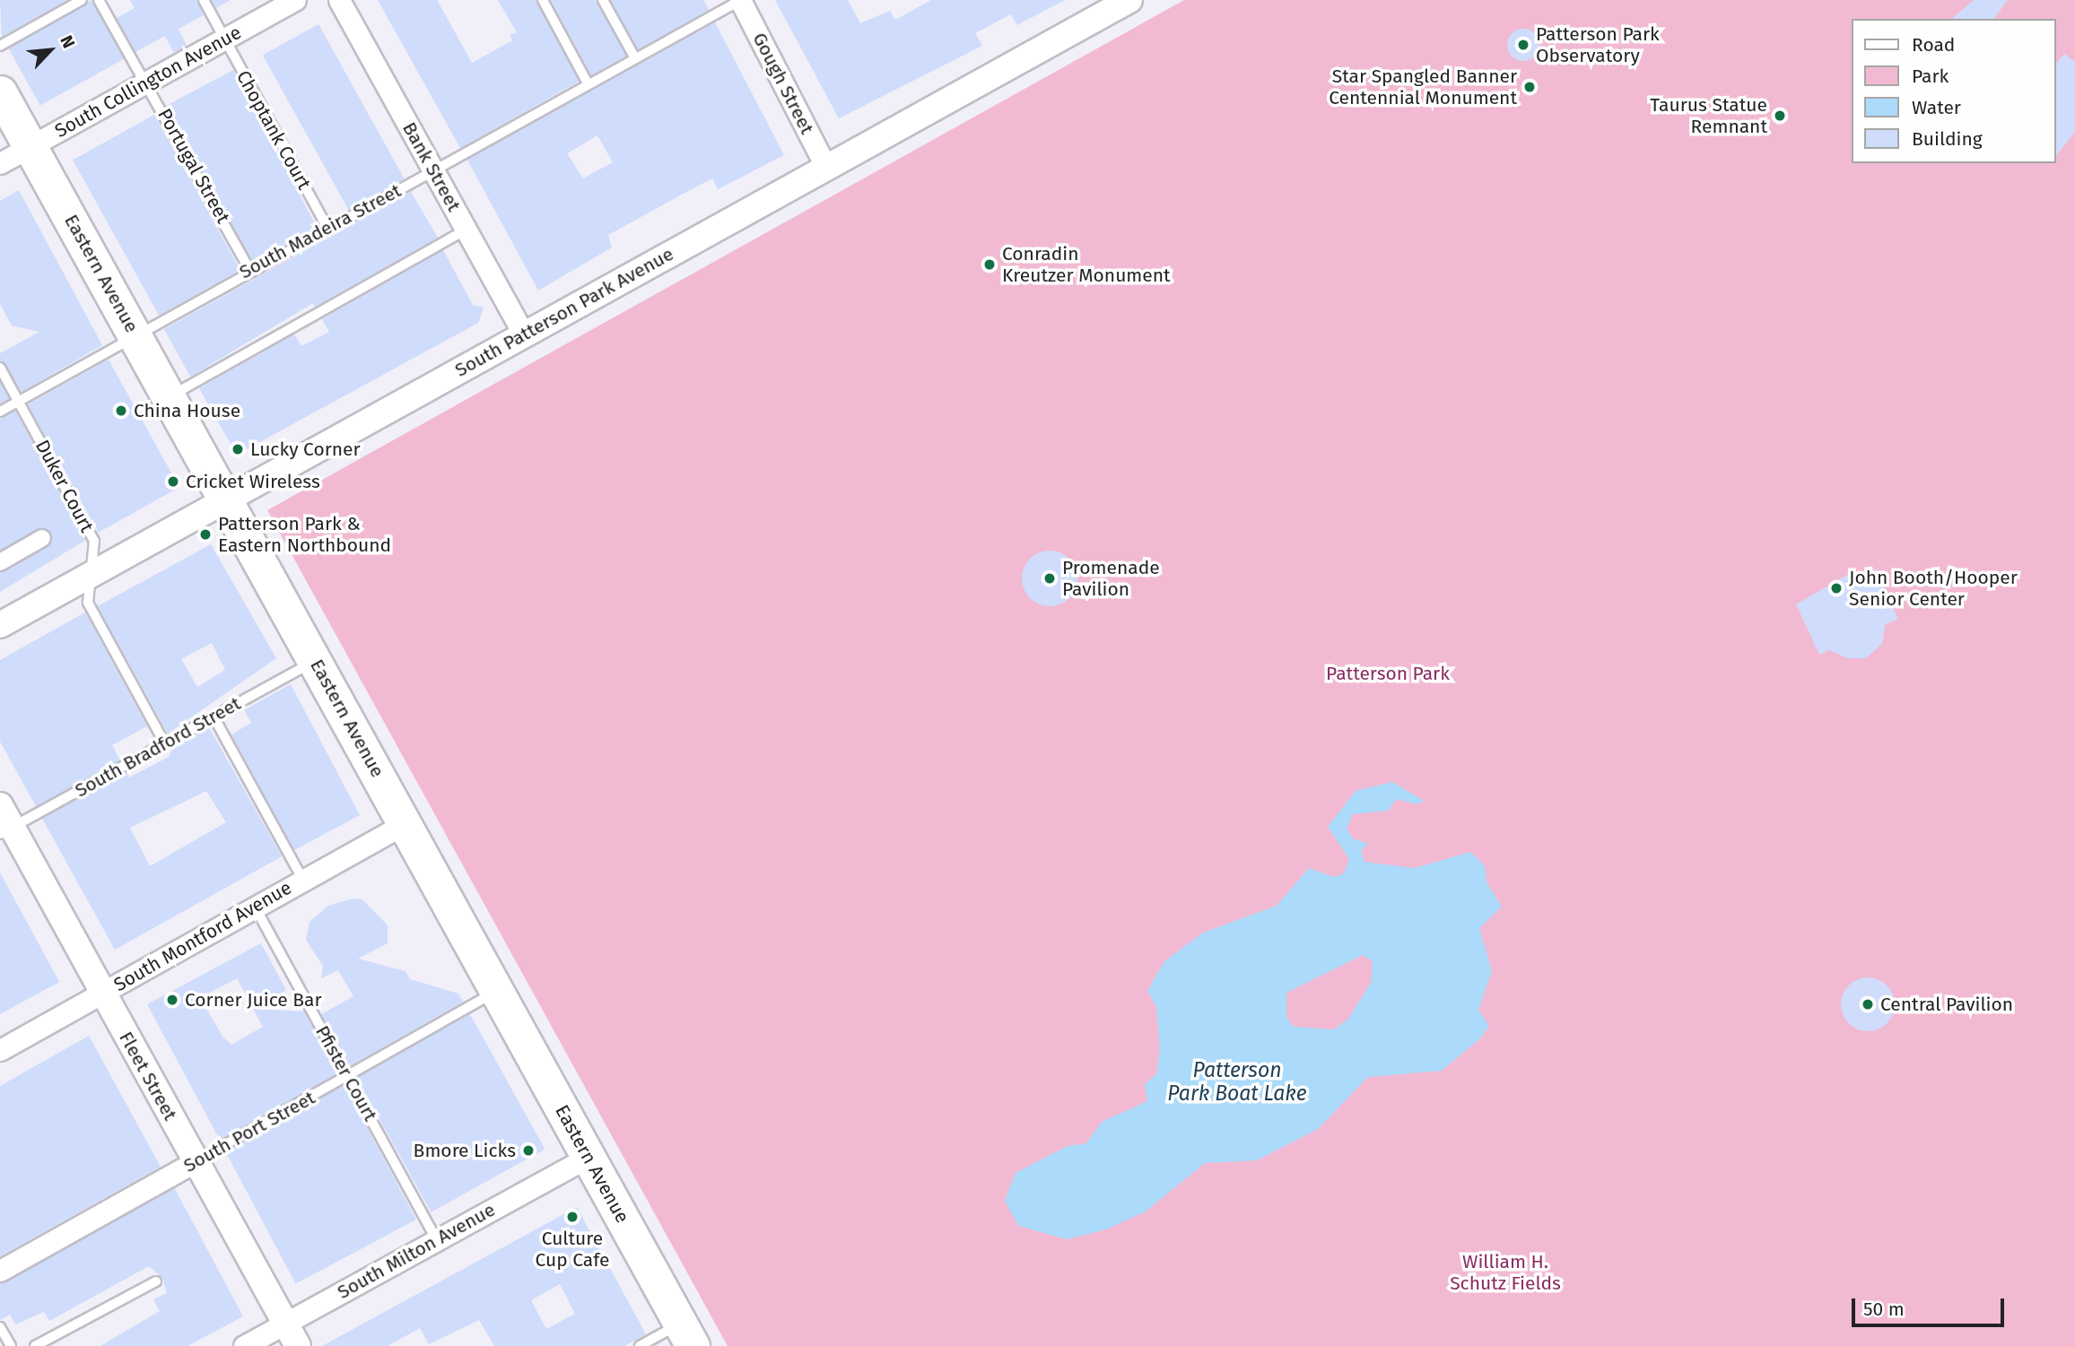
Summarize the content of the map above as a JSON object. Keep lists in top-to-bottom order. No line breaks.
{"streets":{"main road":["Eastern Avenue"],"street":["South Collington Avenue","Gough Street","Bank Street","South Patterson Park Avenue","South Montford Avenue","Fleet Street","South Port Street","South Milton Avenue"],"lane":["Choptank Court","Portugal Street","South Madeira Street","Duker Court","South Bradford Street","Pfister Court"]},"crossings":[["South Collington Avenue","Choptank Court"],["South Collington Avenue","Portugal Street"],["South Collington Avenue","Eastern Avenue"],["Gough Street","South Madeira Street"],["Gough Street","South Patterson Park Avenue"],["Choptank Court","South Madeira Street"],["Portugal Street","South Madeira Street"],["Bank Street","South Madeira Street"],["Bank Street","South Patterson Park Avenue"],["South Madeira Street","Eastern Avenue"],["South Madeira Street","Duker Court"],["Eastern Avenue","South Patterson Park Avenue"],["Eastern Avenue","South Bradford Street"],["Eastern Avenue","South Montford Avenue"],["Eastern Avenue","South Port Street"],["Eastern Avenue","South Milton Avenue"],["South Patterson Park Avenue","Duker Court"],["Duker Court","South Bradford Street"],["South Bradford Street","Fleet Street"],["South Montford Avenue","Pfister Court"],["South Montford Avenue","Fleet Street"],["Pfister Court","South Port Street"],["Pfister Court","South Milton Avenue"],["Fleet Street","South Port Street"],["Fleet Street","South Milton Avenue"]],"water":["Patterson Park Boat Lake"],"parks":["Patterson Park","William H. Schutz Fields"],"places":["Patterson Park Observatory","Star Spangled Banner Centennial Monument","Taurus Statue Remnant","Conradin Kreutzer Monument","China House","Lucky Corner","Cricket Wireless","Patterson Park & Eastern Northbound","Promenade Pavilion","John Booth/Hooper Senior Center","Corner Juice Bar","Central Pavilion","Bmore Licks","Culture Cup Cafe"],"legend":["Road","Park","Water","Building"],"scale_bar":"50 m","north":"top right"}
